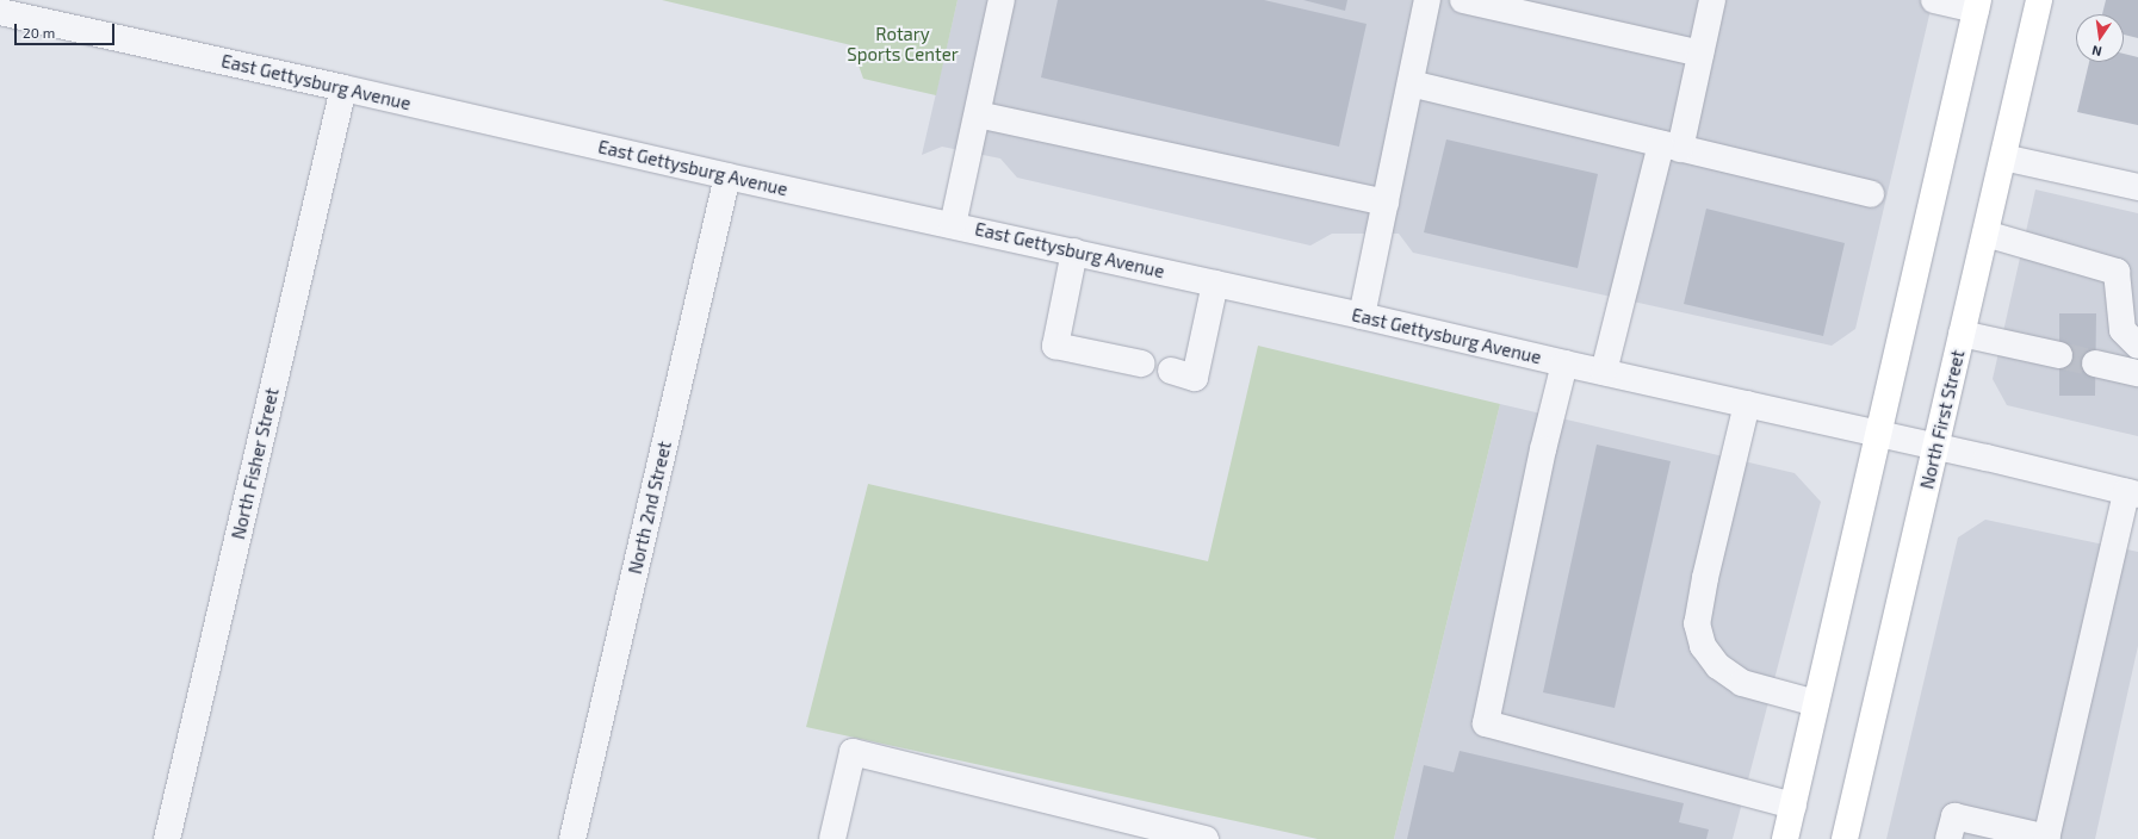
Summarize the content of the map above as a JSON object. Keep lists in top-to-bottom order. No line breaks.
{"streets":{"main road":["North First Street"],"street":["East Gettysburg Avenue","North Fisher Street","North 2nd Street"]},"crossings":[["East Gettysburg Avenue","North First Street"],["East Gettysburg Avenue","North Fisher Street"],["East Gettysburg Avenue","North 2nd Street"]],"parks":["Rotary Sports Center"],"scale_bar":"20 m","north":"bottom"}
